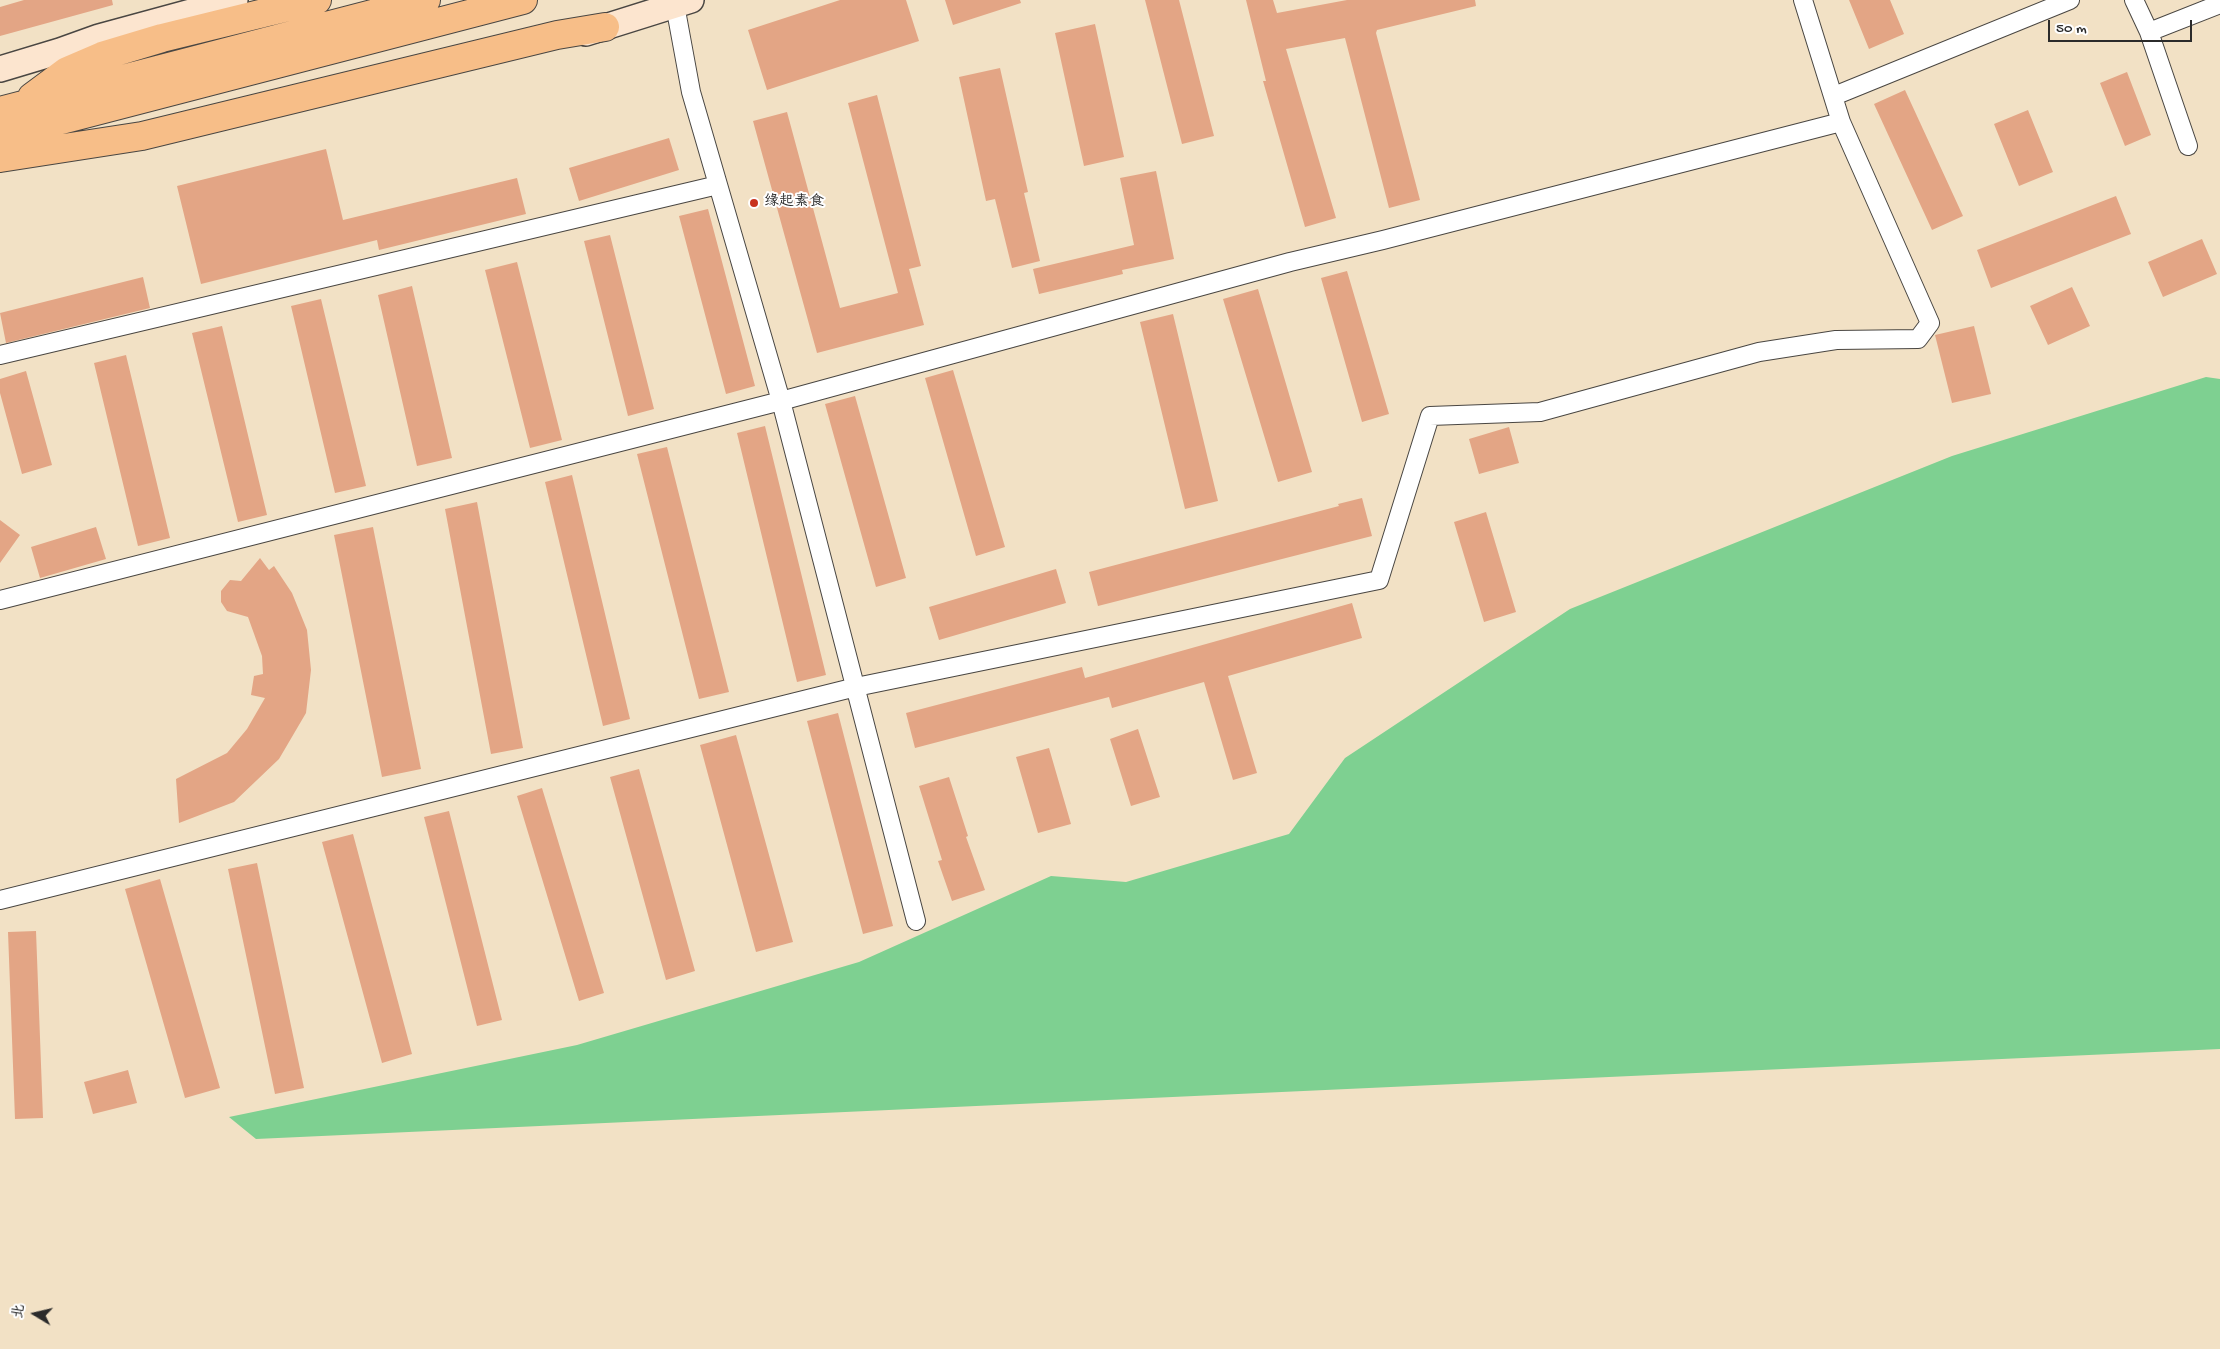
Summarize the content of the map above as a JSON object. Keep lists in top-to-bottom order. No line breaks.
{"places":["缘起素食"],"scale_bar":"50 m","north":"left"}
